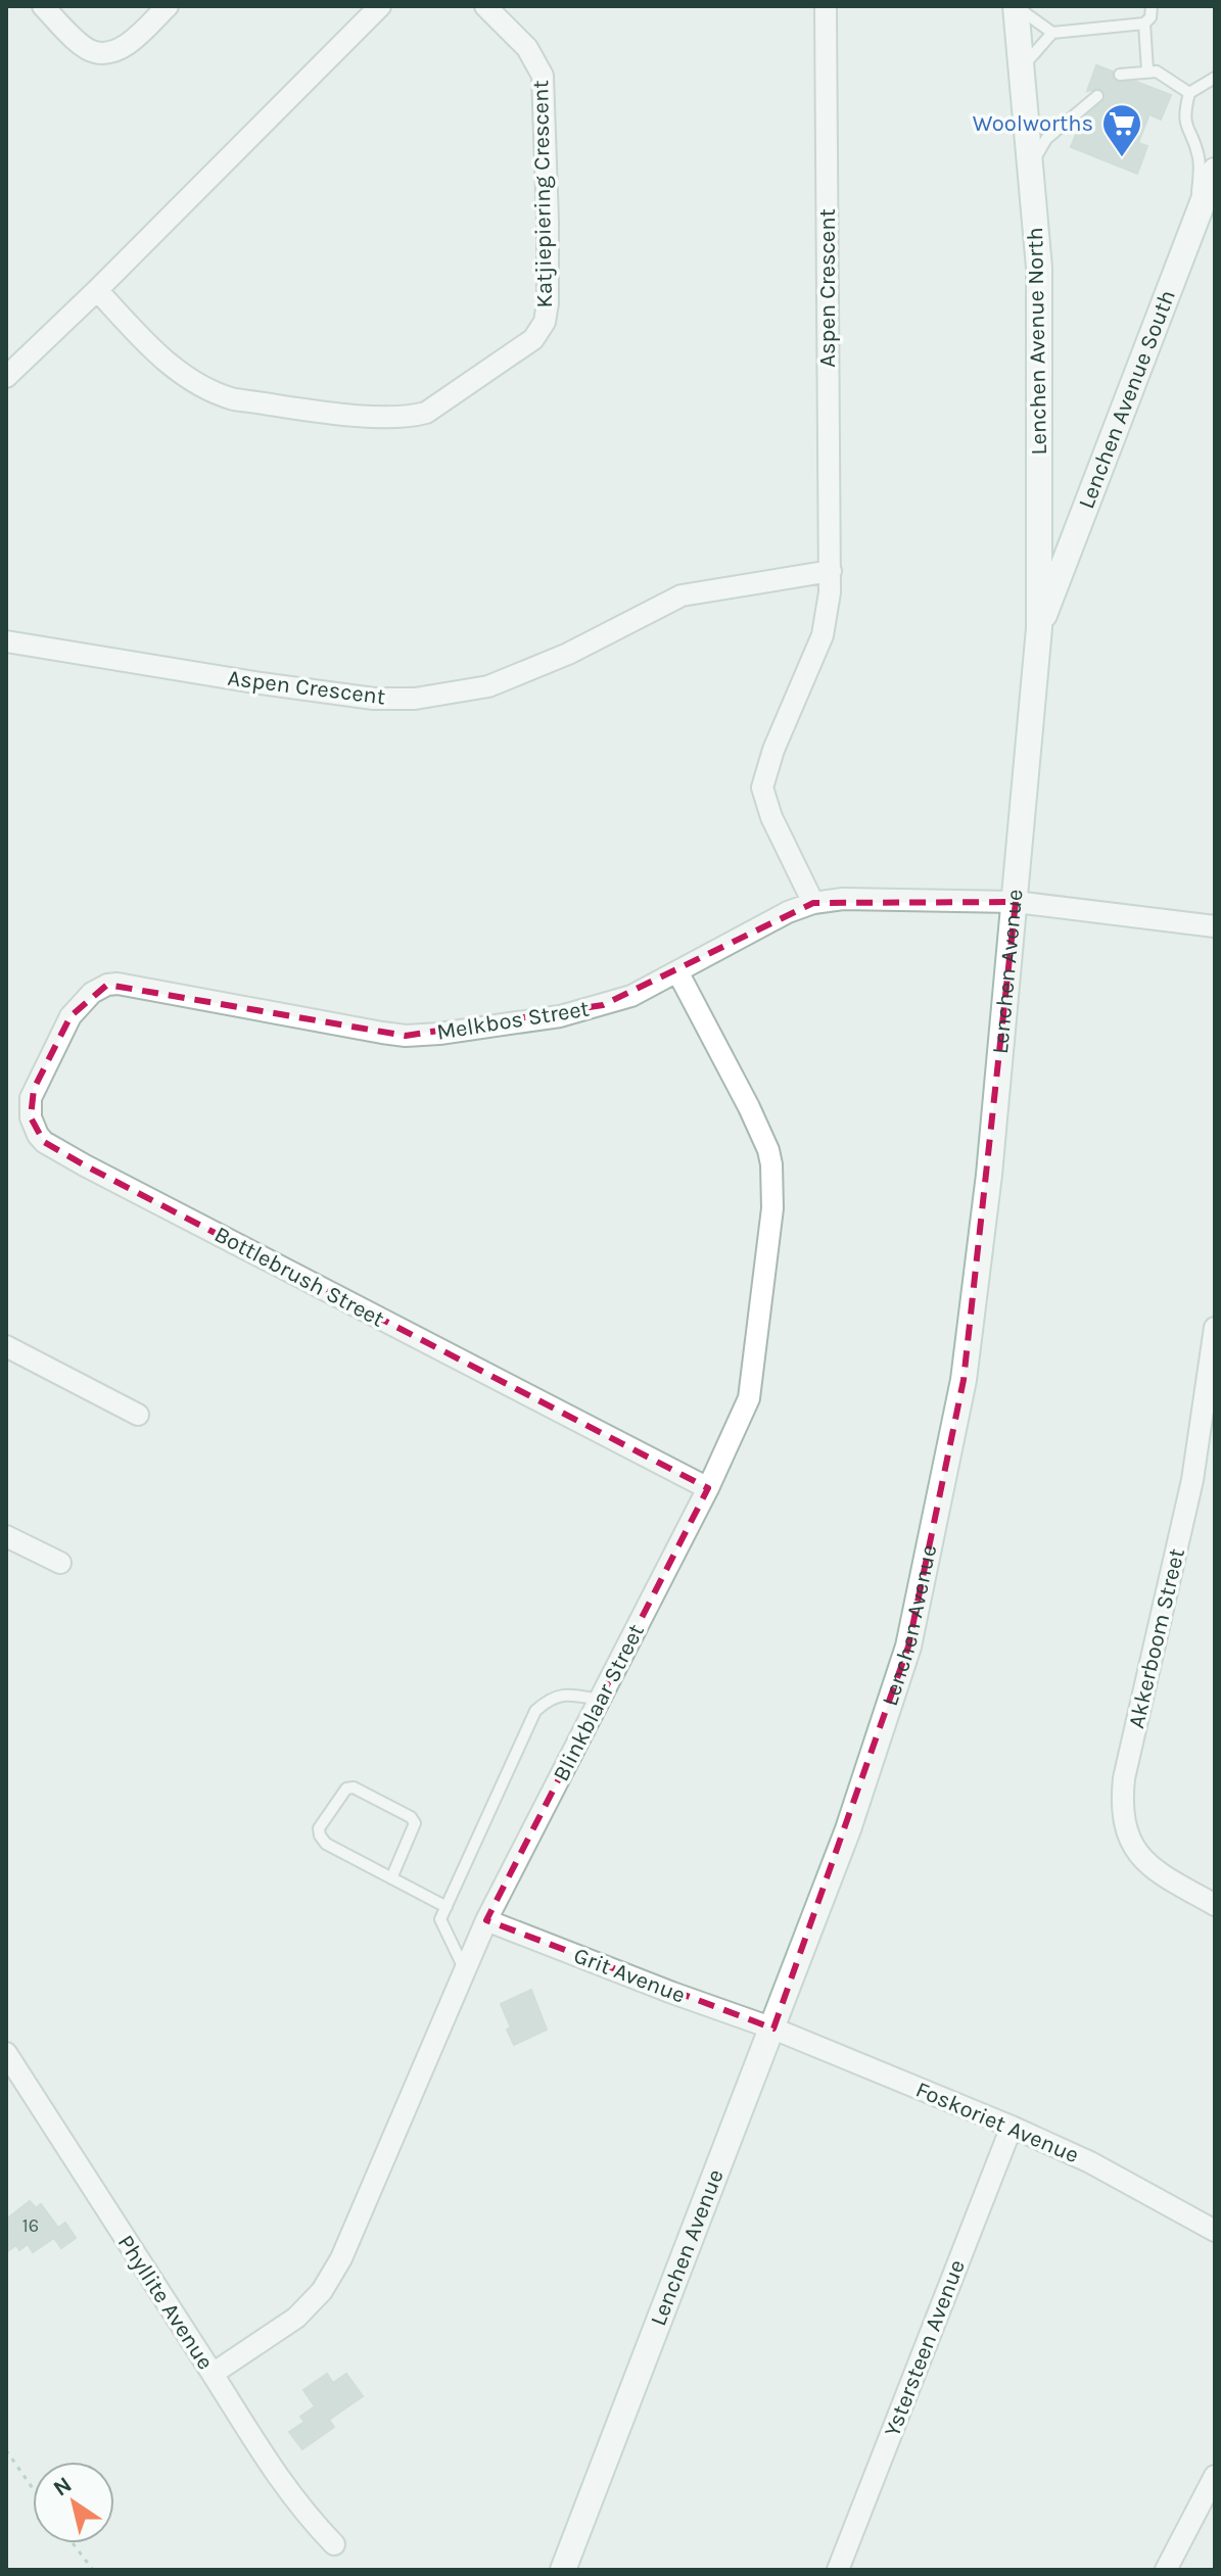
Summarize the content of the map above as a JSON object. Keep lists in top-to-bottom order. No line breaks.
{"streets":{"main road":["Lenchen Avenue North","Lenchen Avenue South","Lenchen Avenue"],"street":["Katjiepiering Crescent","Aspen Crescent","Melkbos Street","Bottlebrush Street","Akkerboom Street","Blinkblaar Street","Grit Avenue","Foskoriet Avenue","Phyllite Avenue","Ystersteen Avenue"]},"crossings":[["Aspen Crescent","Melkbos Street"],["Lenchen Avenue North","Lenchen Avenue South"],["Lenchen Avenue North","Lenchen Avenue"],["Lenchen Avenue South","Lenchen Avenue"],["Lenchen Avenue","Melkbos Street"],["Lenchen Avenue","Grit Avenue"],["Lenchen Avenue","Foskoriet Avenue"],["Melkbos Street","Bottlebrush Street"],["Melkbos Street","Blinkblaar Street"],["Bottlebrush Street","Blinkblaar Street"],["Blinkblaar Street","Grit Avenue"],["Blinkblaar Street","Phyllite Avenue"],["Grit Avenue","Foskoriet Avenue"],["Foskoriet Avenue","Ystersteen Avenue"]],"places":{"supermarket":["Woolworths"]},"house_numbers":["16"],"north":"top left"}
